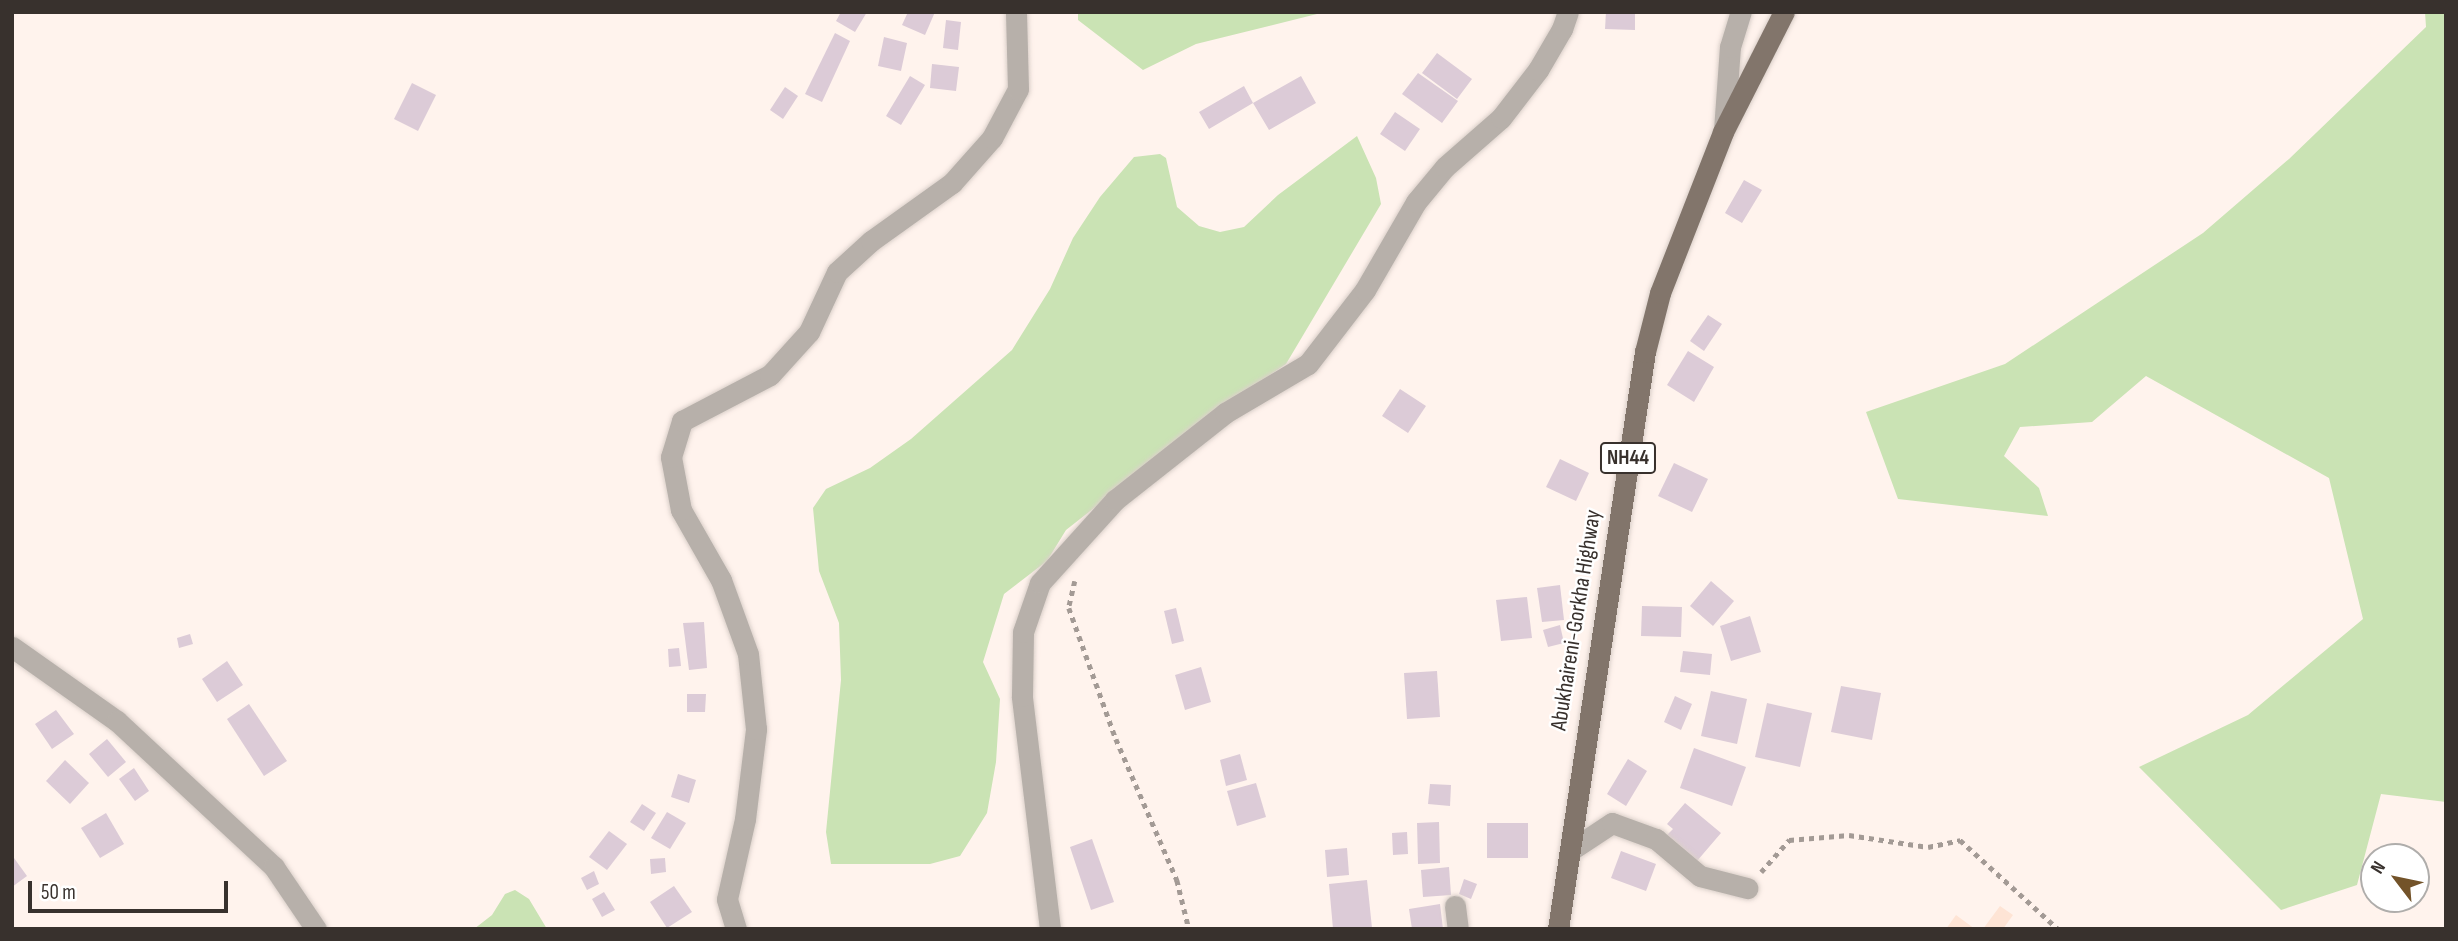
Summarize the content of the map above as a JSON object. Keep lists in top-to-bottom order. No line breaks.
{"streets":{"main road":["NH44","Abukhaireni-Gorkha Highway"]},"scale_bar":"50 m","north":"top left"}
